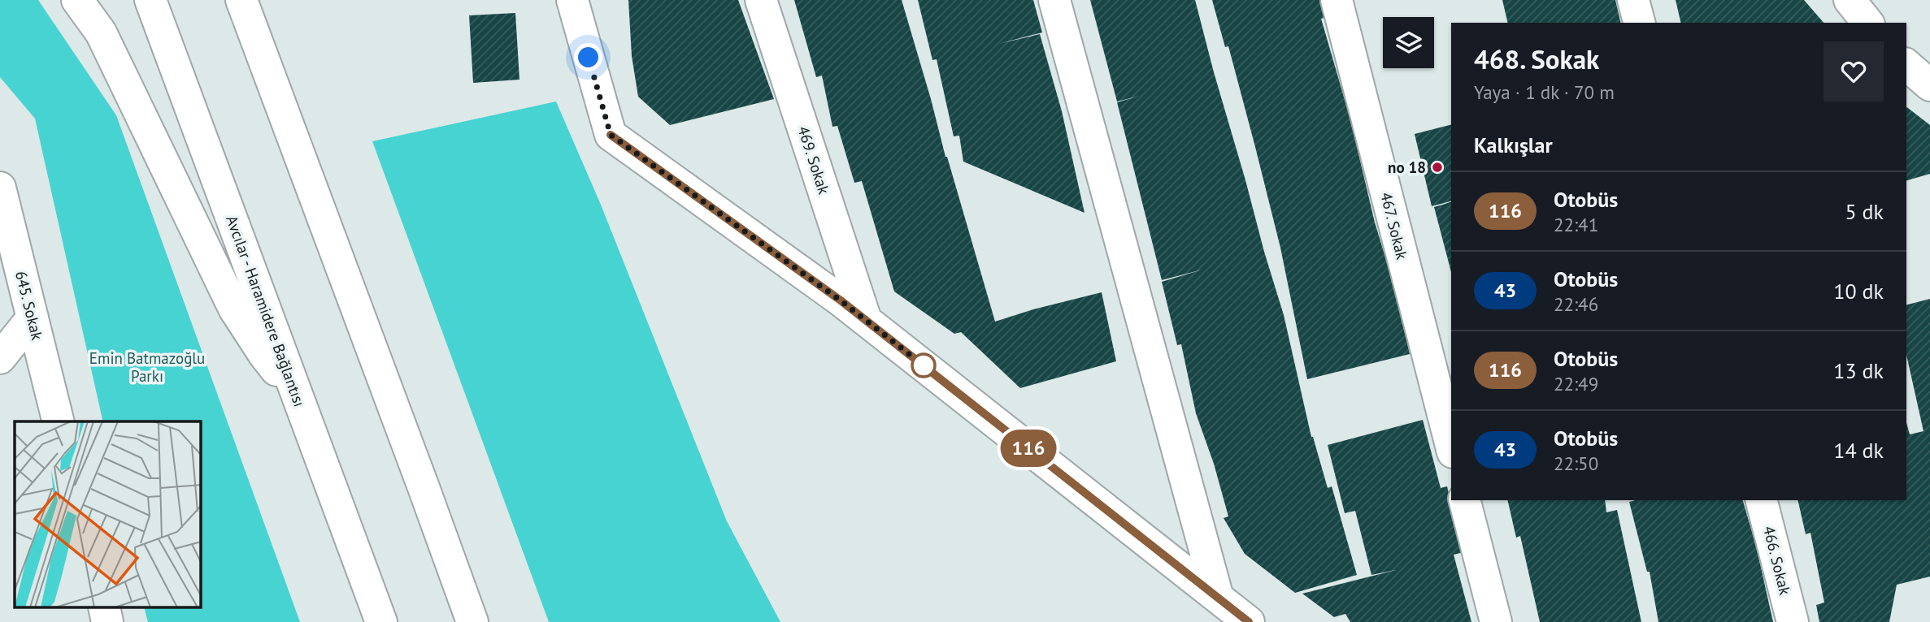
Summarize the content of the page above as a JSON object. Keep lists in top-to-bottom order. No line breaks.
{"streets":{"main road":["469. Sokak","467. Sokak","645. Sokak","Avcılar - Haramidere Bağlantısı","466. Sokak"]},"parks":["Emin Batmazoğlu Parkı"],"places":["no 18"],"lines":["bus line 116"],"page":{"on_map":"116","heading":[["468. Sokak","Yaya · 1 dk · 70 m"],"Kalkışlar"],"list":[{"mark":"116","name":"Otobüs","note":"22:41","value":"5 dk"},{"mark":"43","name":"Otobüs","note":"22:46","value":"10 dk"},{"mark":"116","name":"Otobüs","note":"22:49","value":"13 dk"},{"mark":"43","name":"Otobüs","note":"22:50","value":"14 dk"}]}}
